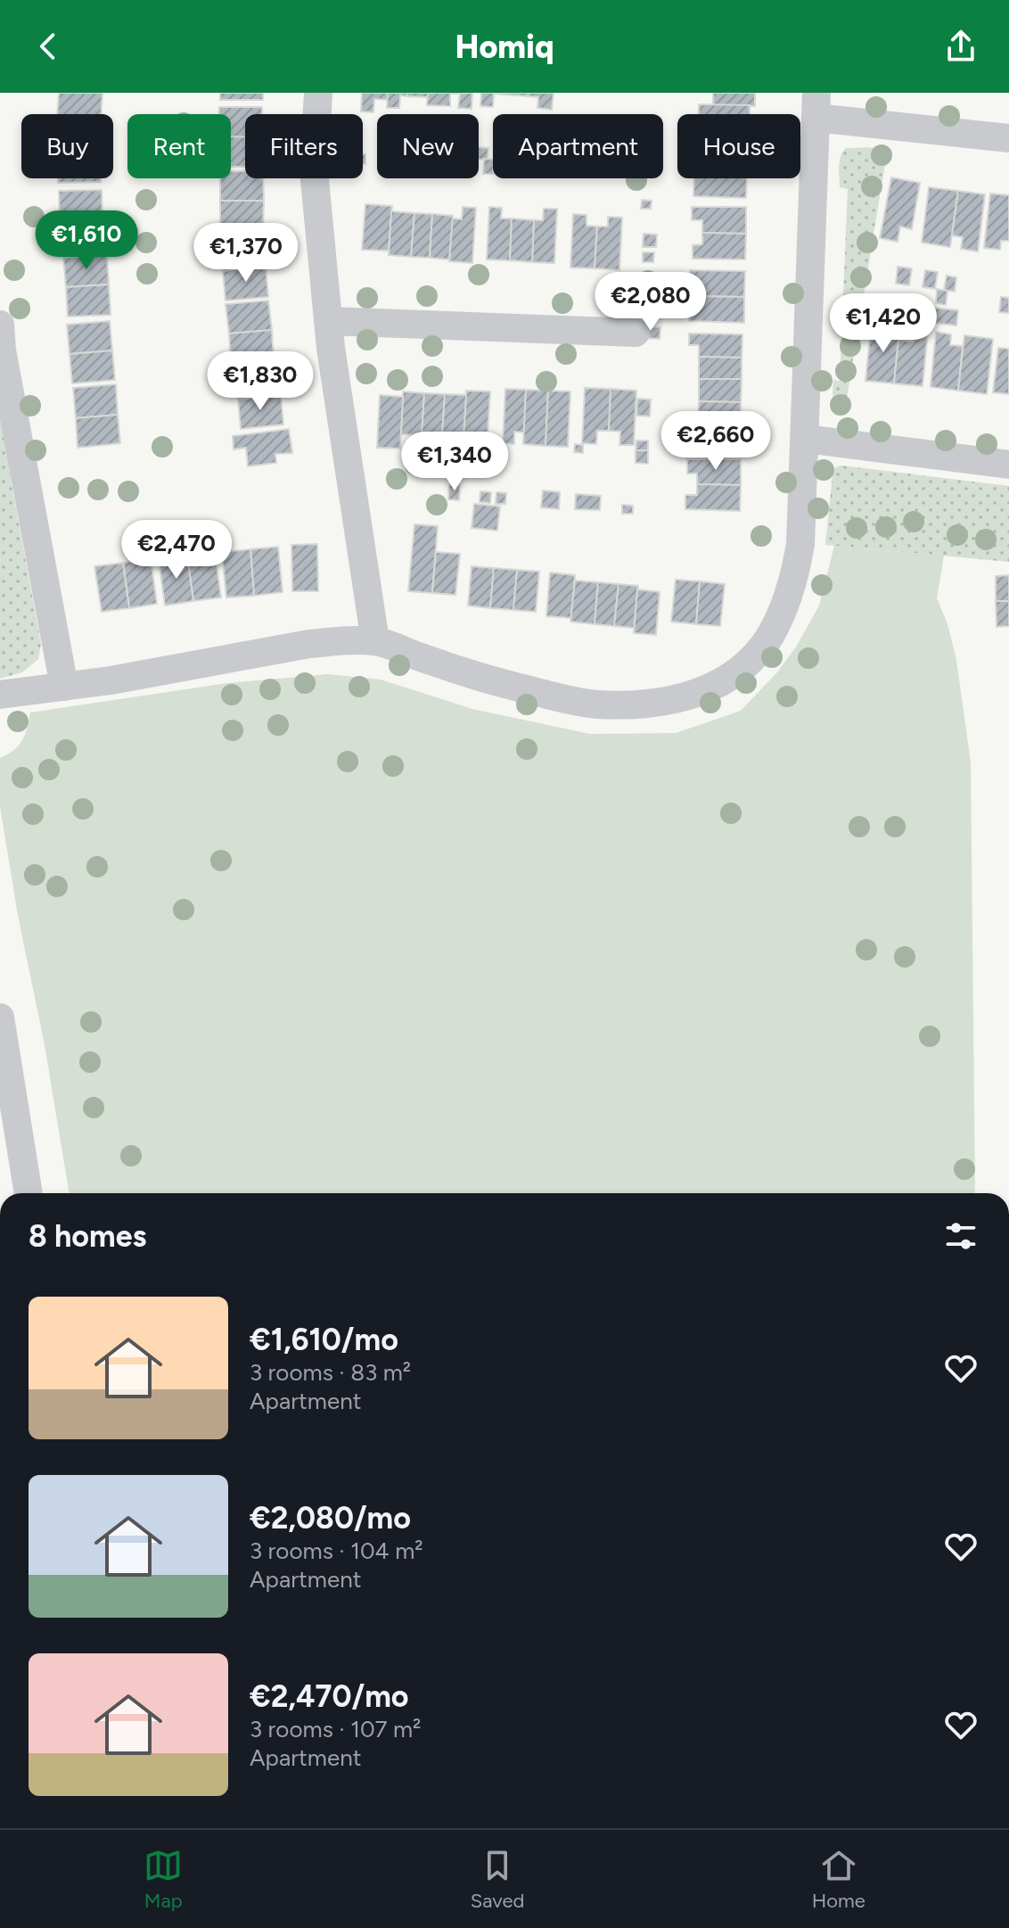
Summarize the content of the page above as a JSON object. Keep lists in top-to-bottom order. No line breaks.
{"page":{"header":"Homiq","chip":["Buy","Rent","Filters","New","Apartment","House"],"price":["€1,610","€1,370","€2,080","€1,420","€1,830","€2,660","€1,340","€2,470"],"heading":"8 homes","list":[{"name":"€1,610/mo","note":"3 rooms · 83 m² · Apartment"},{"name":"€2,080/mo","note":"3 rooms · 104 m² · Apartment"},{"name":"€2,470/mo","note":"3 rooms · 107 m² · Apartment"}],"tabs":["Map","Saved","Home"]}}
